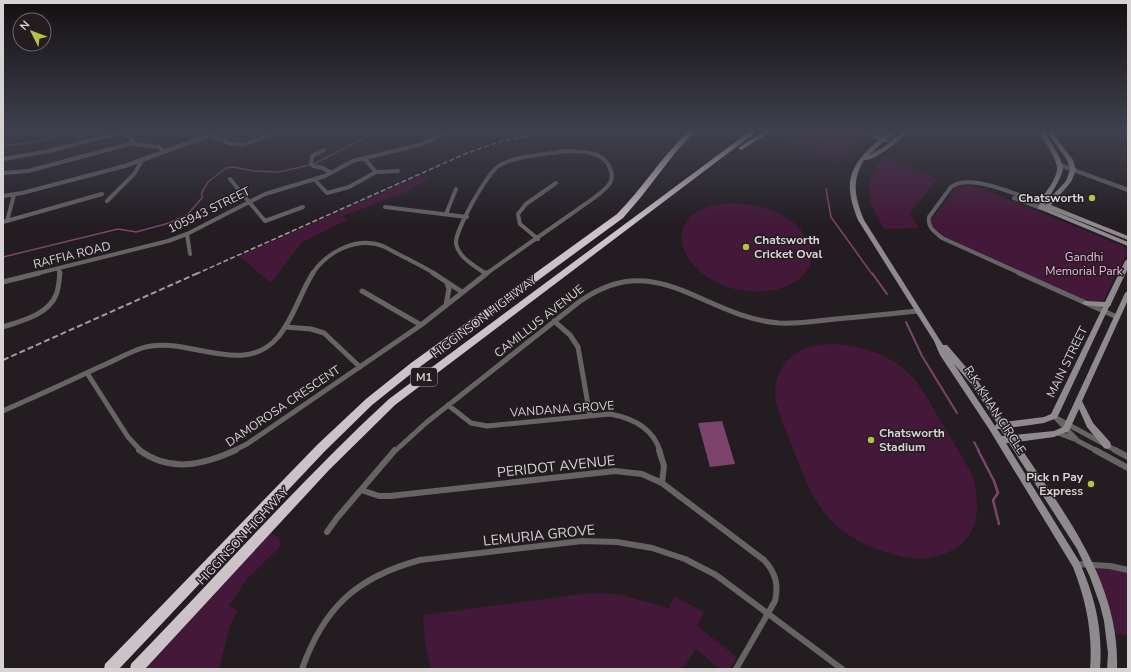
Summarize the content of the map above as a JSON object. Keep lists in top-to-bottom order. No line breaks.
{"streets":{"highway":["HIGGINSON HIGHWAY","M1"],"street":["105943 STREET","RAFFIA ROAD","CAMILLUS AVENUE","MAIN STREET","DAMOROSA CRESCENT","VANDANA GROVE","R.K. KHAN CIRCLE","PERIDOT AVENUE","LEMURIA GROVE"]},"crossings":[["105943 STREET","RAFFIA ROAD"],["CAMILLUS AVENUE","VANDANA GROVE"],["CAMILLUS AVENUE","R.K. KHAN CIRCLE"],["CAMILLUS AVENUE","PERIDOT AVENUE"],["MAIN STREET","R.K. KHAN CIRCLE"],["VANDANA GROVE","PERIDOT AVENUE"],["PERIDOT AVENUE","LEMURIA GROVE"]],"parks":["Gandhi Memorial Park"],"places":["Chatsworth","Chatsworth Cricket Oval","Chatsworth Stadium","Pick n Pay Express"],"north":"top left"}
